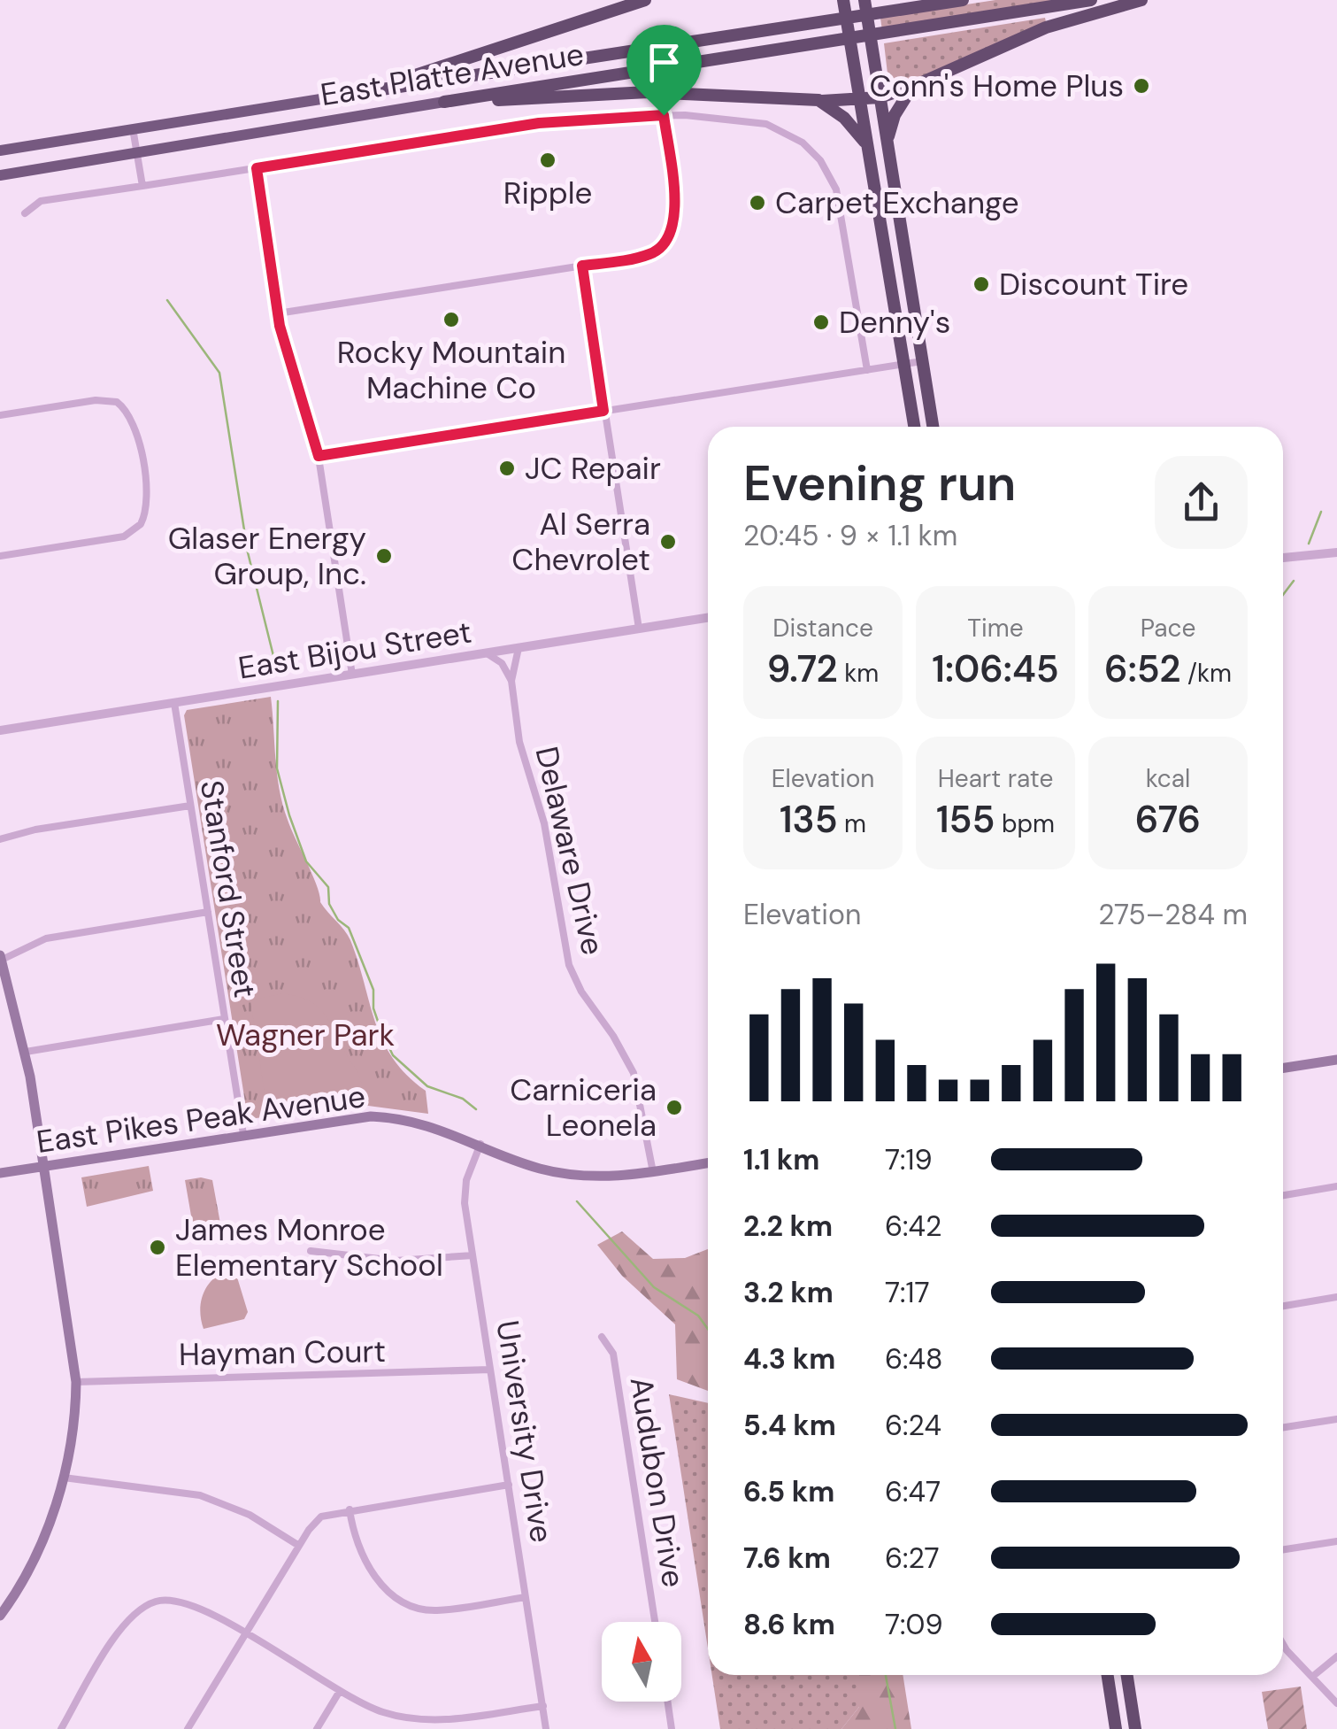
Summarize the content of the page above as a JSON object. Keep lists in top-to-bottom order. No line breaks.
{"streets":{"highway":["East Platte Avenue"],"main road":["East Pikes Peak Avenue"],"street":["East Bijou Street","Delaware Drive","Stanford Street","Hayman Court","University Drive","Audubon Drive"]},"crossings":[["East Bijou Street","Delaware Drive"],["East Bijou Street","Stanford Street"],["Delaware Drive","East Pikes Peak Avenue"],["Stanford Street","East Pikes Peak Avenue"],["East Pikes Peak Avenue","University Drive"],["Hayman Court","University Drive"]],"parks":["Wagner Park"],"places":["Conn's Home Plus","Ripple","Carpet Exchange","Discount Tire","Rocky Mountain Machine Co","Denny's","JC Repair","Al Serra Chevrolet","Glaser Energy Group, Inc.","Carniceria Leonela","James Monroe Elementary School"],"north":"top","page":{"heading":["Evening run","20:45 · 9 × 1.1 km"],"stats":[["Distance","9.72 km"],["Time","1:06:45"],["Pace","6:52 /km"],["Elevation","135 m"],["Heart rate","155 bpm"],["kcal","676"]],"chart":["Elevation","275–284 m"],"list":[{"name":"1.1 km","note":"7:19"},{"name":"2.2 km","note":"6:42"},{"name":"3.2 km","note":"7:17"},{"name":"4.3 km","note":"6:48"},{"name":"5.4 km","note":"6:24"},{"name":"6.5 km","note":"6:47"},{"name":"7.6 km","note":"6:27"},{"name":"8.6 km","note":"7:09"}]}}
